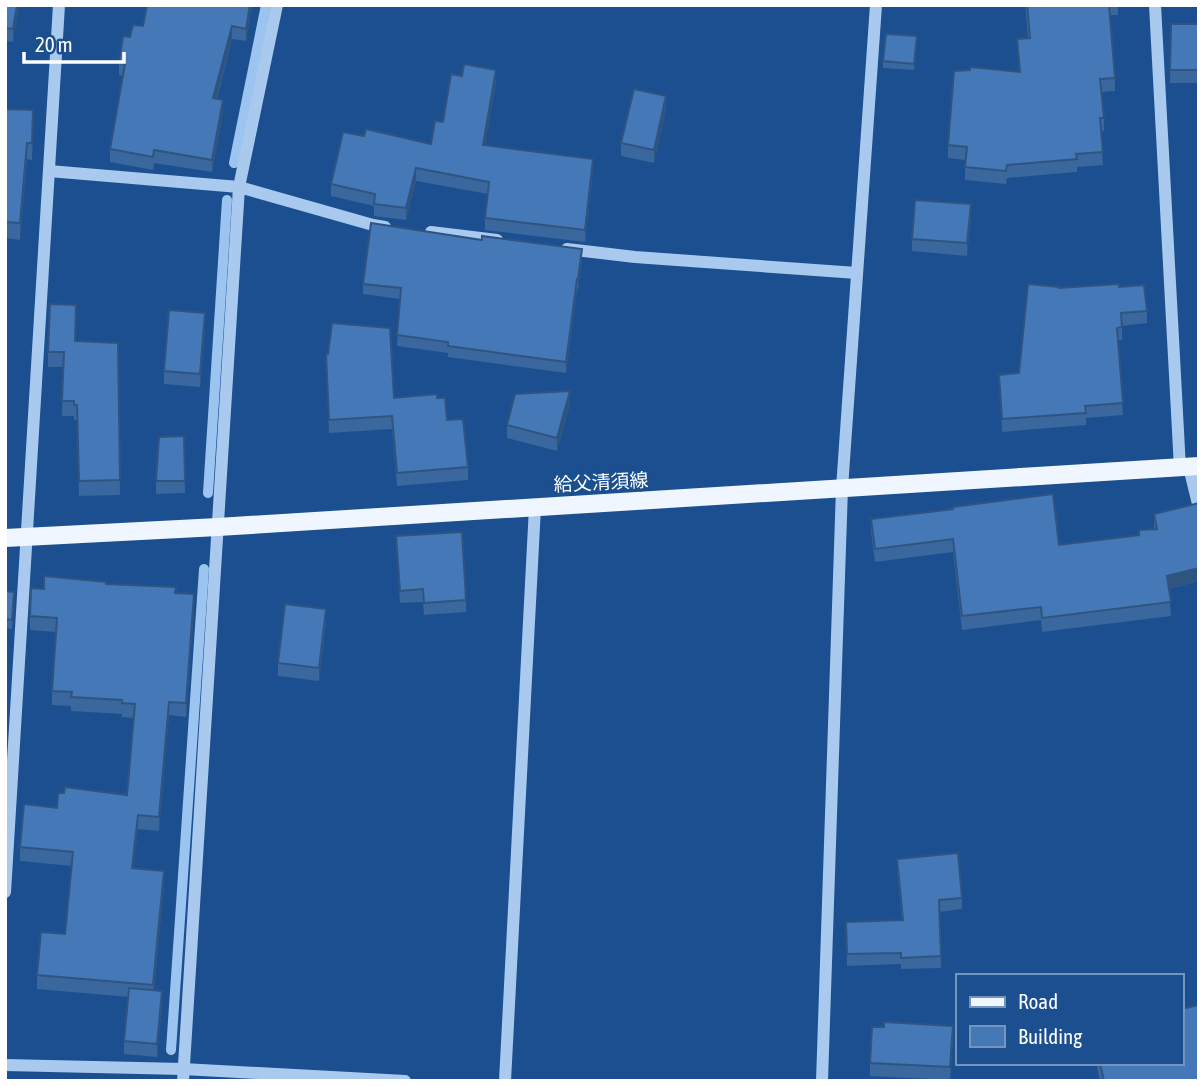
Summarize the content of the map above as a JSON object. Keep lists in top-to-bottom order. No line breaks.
{"streets":{"main road":["給父清須線"]},"legend":["Road","Building"],"scale_bar":"20 m"}
